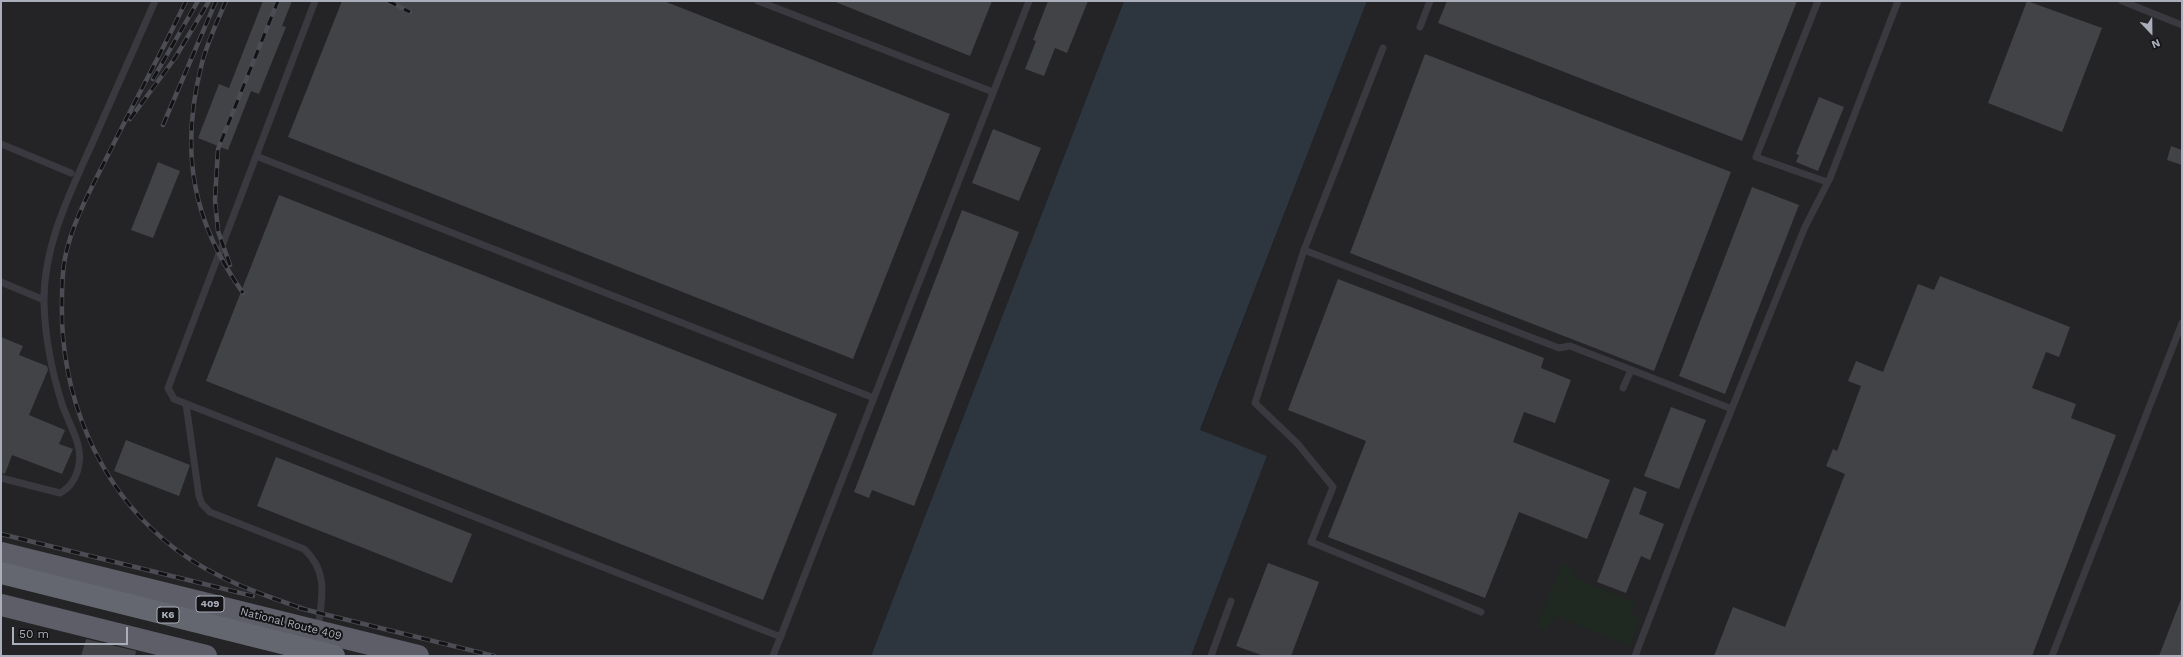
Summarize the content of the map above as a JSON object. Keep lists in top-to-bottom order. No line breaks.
{"streets":{"highway":["409","K6","National Route 409"]},"scale_bar":"50 m","north":"bottom"}
